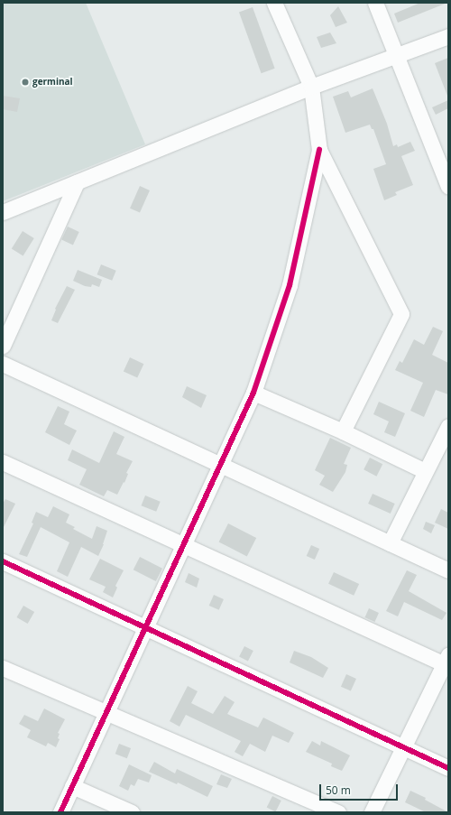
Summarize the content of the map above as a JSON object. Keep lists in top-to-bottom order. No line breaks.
{"places":["germinal"],"scale_bar":"50 m"}
